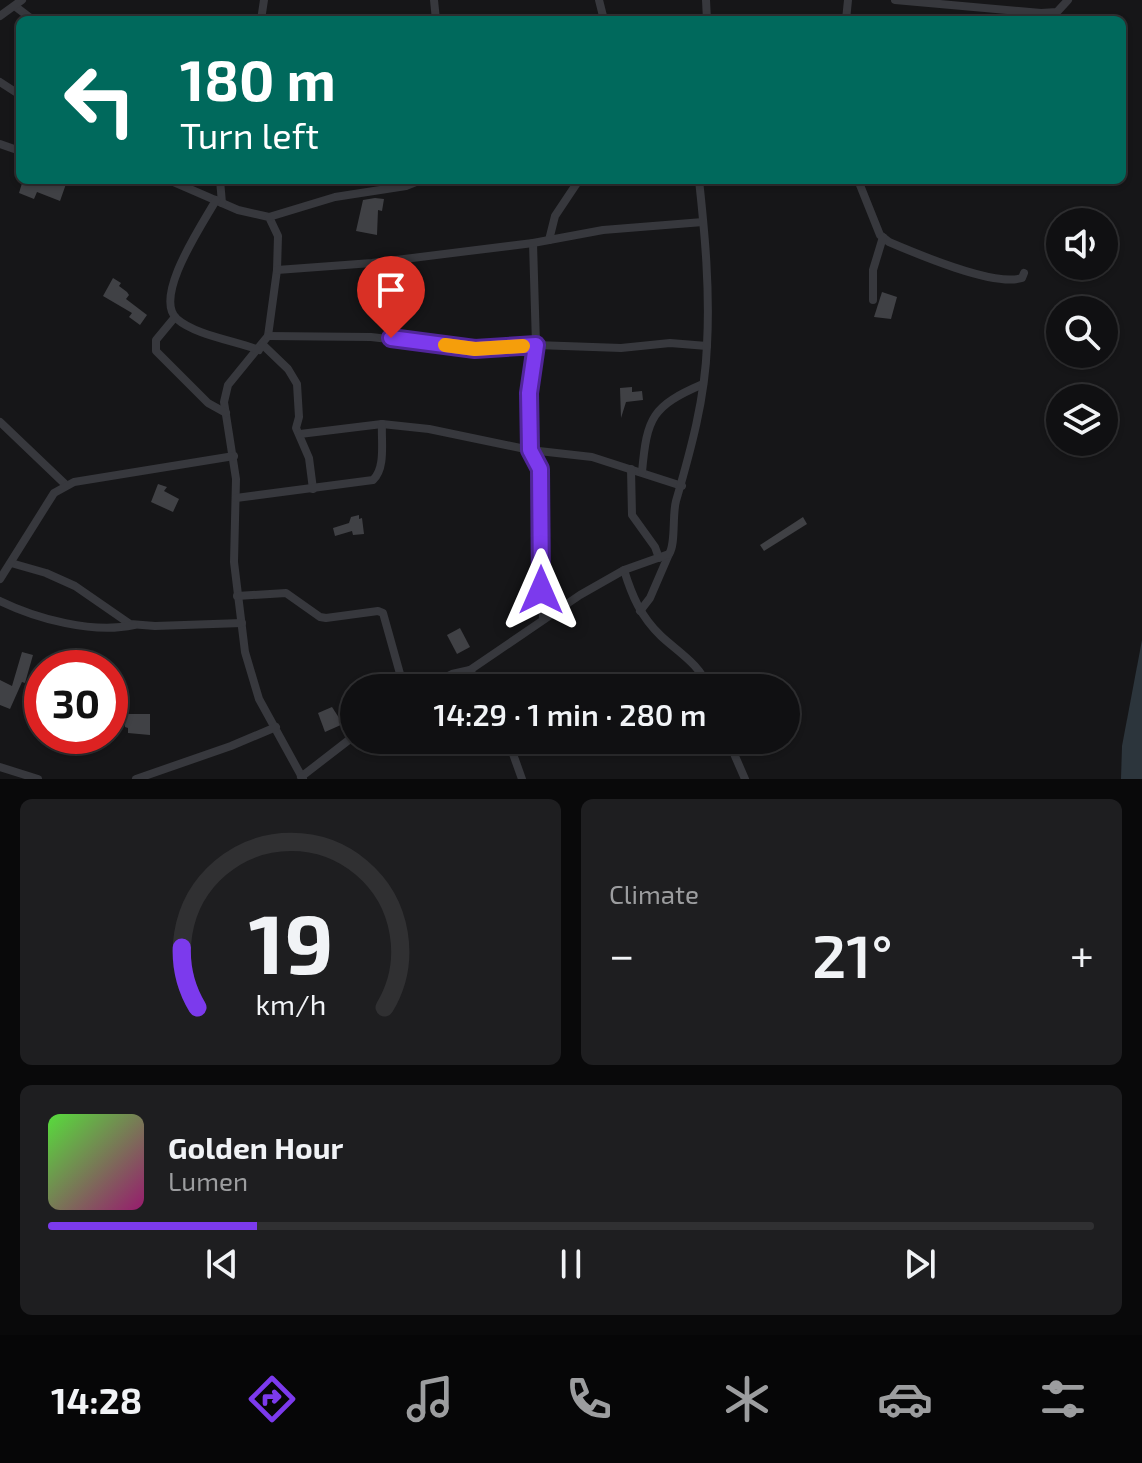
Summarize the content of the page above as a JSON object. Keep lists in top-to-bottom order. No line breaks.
{"page":{"turn":["180 m","Turn left"],"limit":"30","trip":"14:29 · 1 min · 280 m","tile":"Climate","heat":["−","21°","+"],"song":["Golden Hour","Lumen"],"tabs":"14:28","gauge":["19","km/h"]}}
